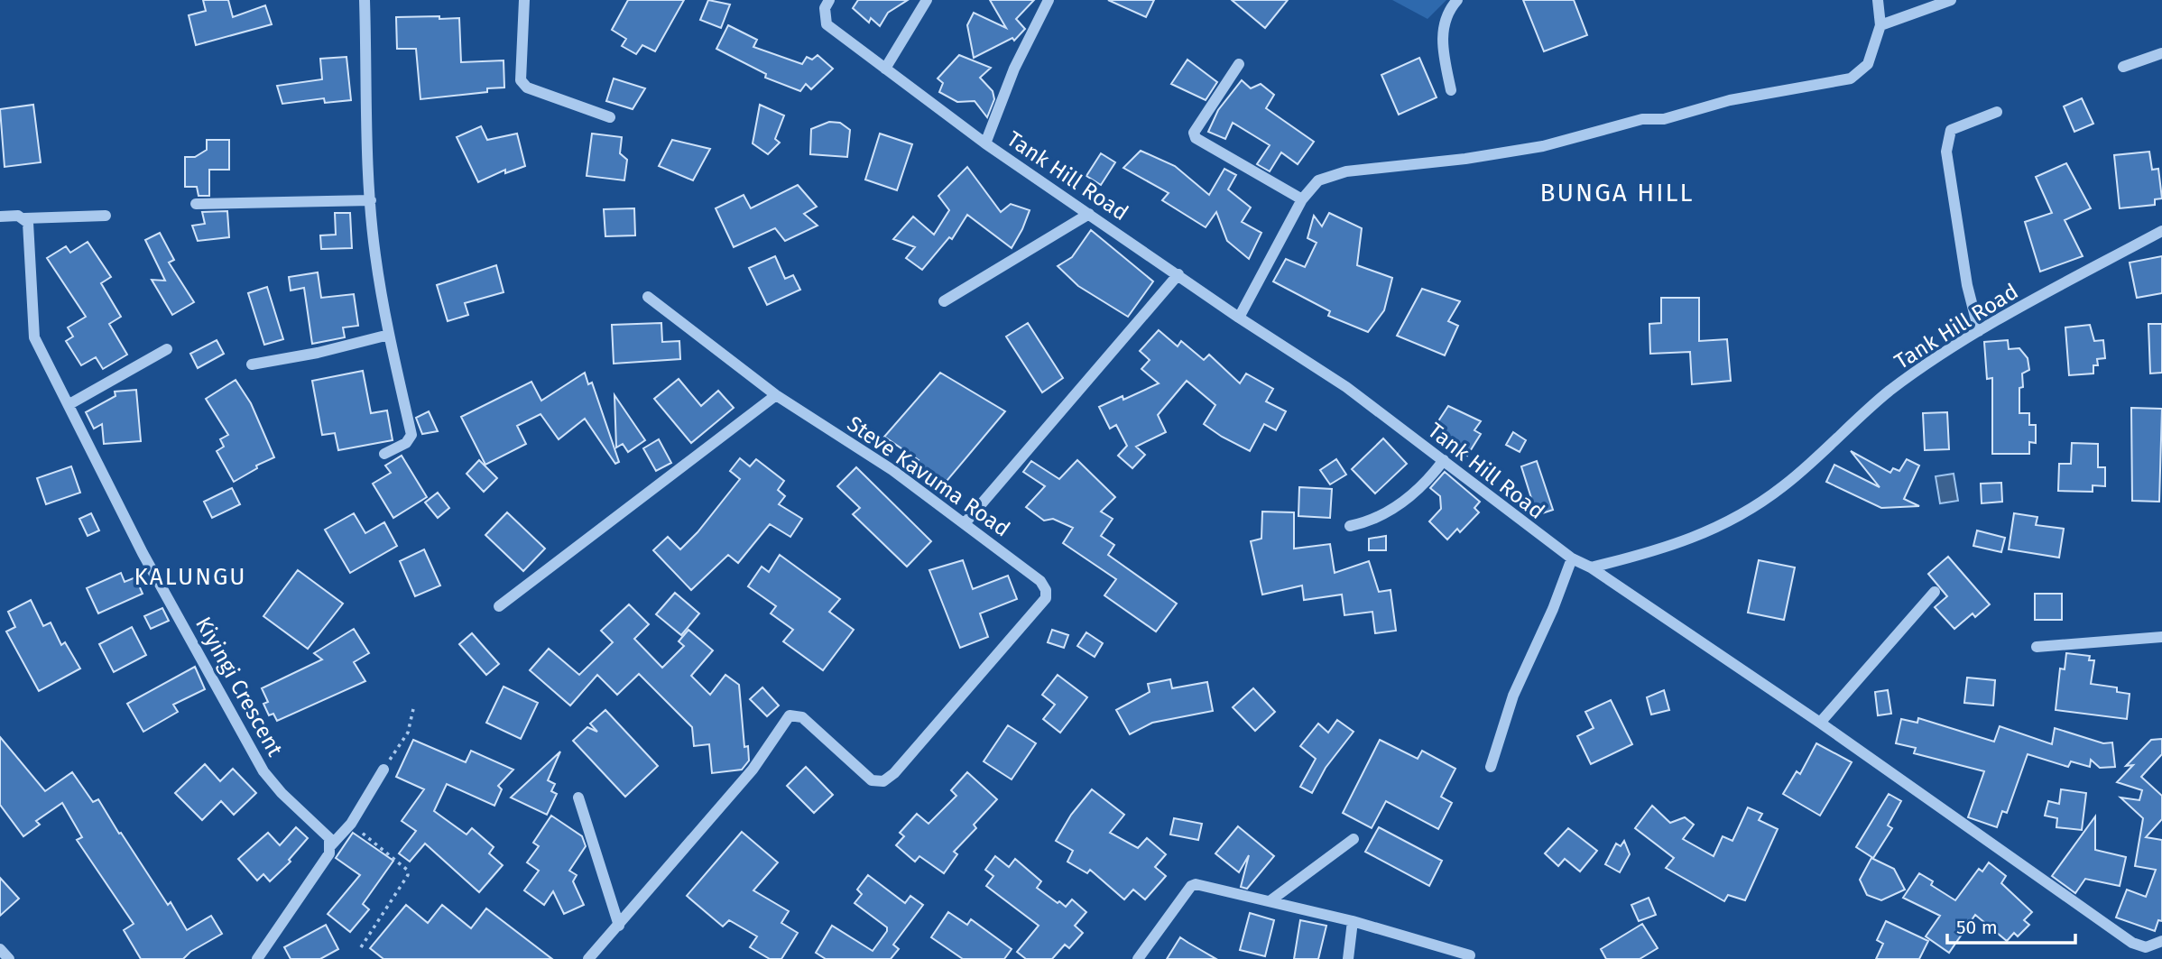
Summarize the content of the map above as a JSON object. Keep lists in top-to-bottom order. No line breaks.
{"streets":{"street":["Tank Hill Road","Steve Kavuma Road","Kiyingi Crescent"]},"districts":["BUNGA HILL","KALUNGU"],"scale_bar":"50 m"}
